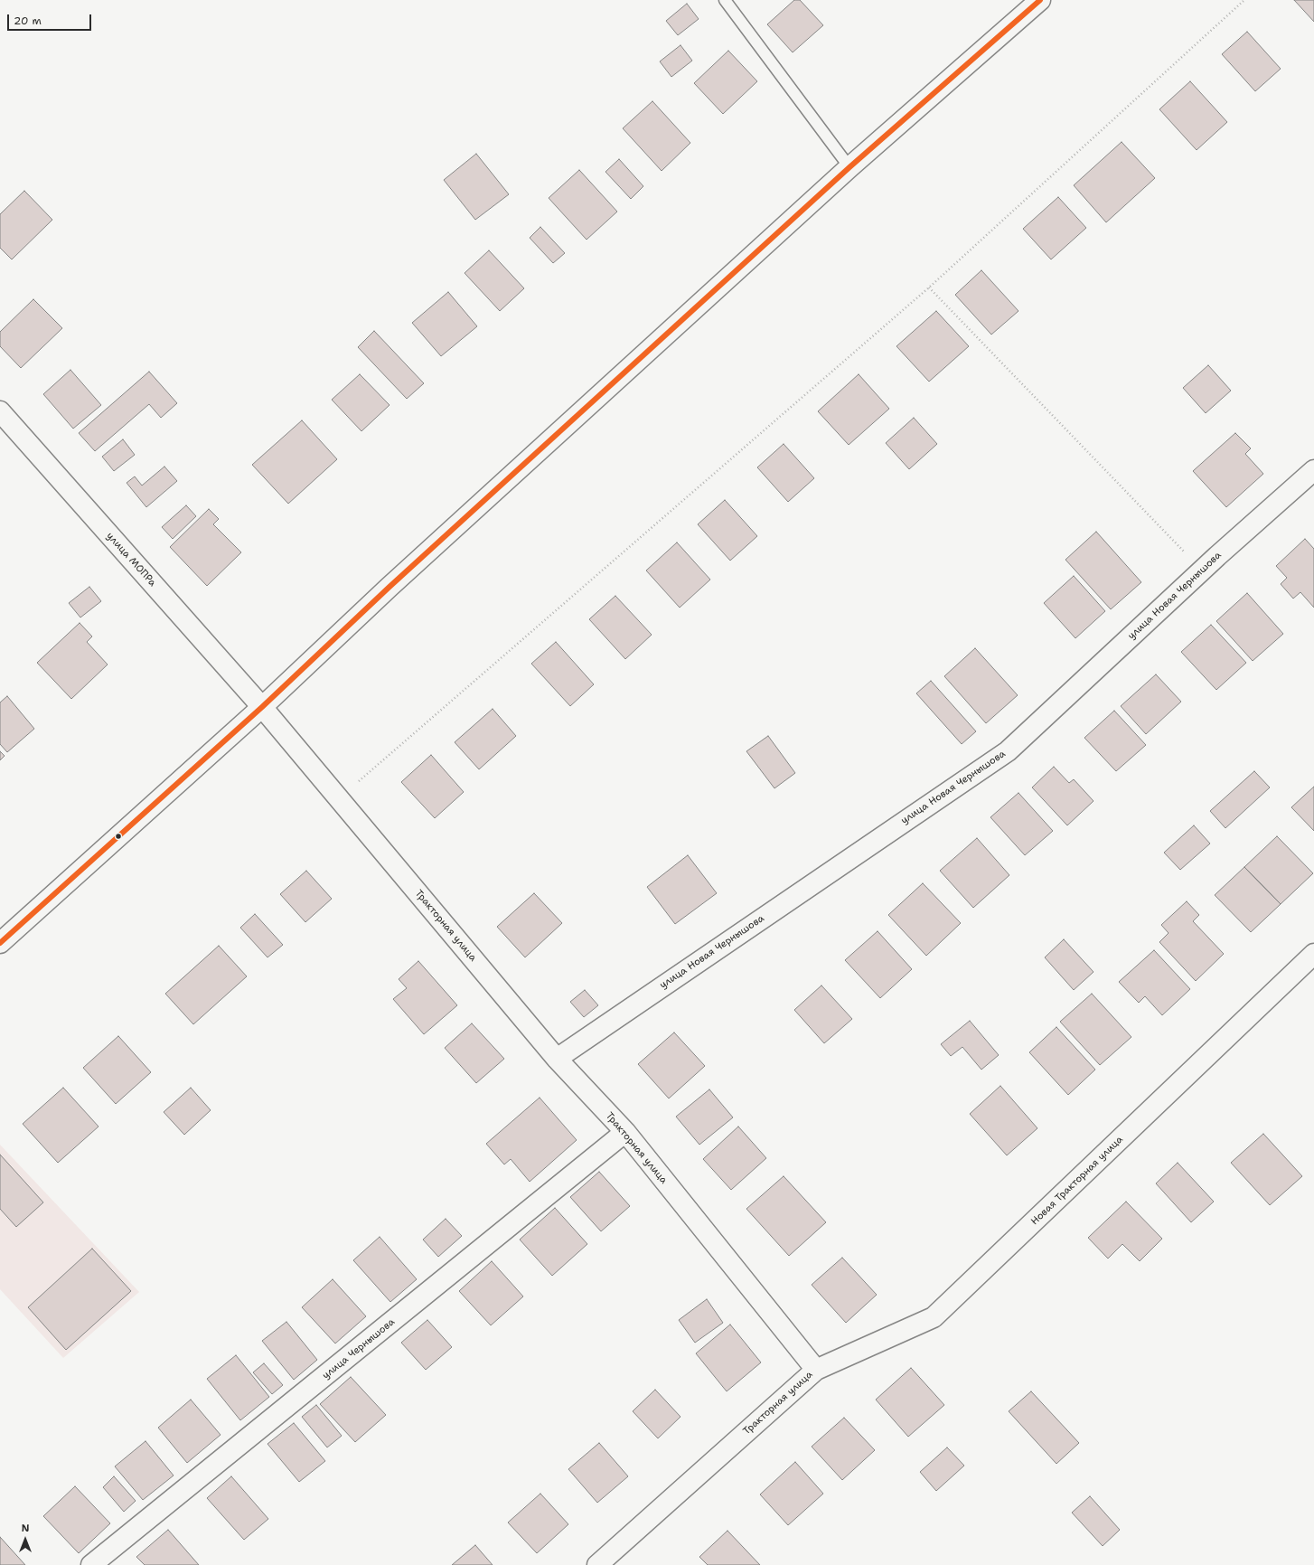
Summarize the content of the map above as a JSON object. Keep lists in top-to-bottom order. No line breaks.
{"streets":{"street":["улица МОПРа","улица Новая Чернышова","Тракторная улица","Новая Тракторная улица","улица Чернышова"]},"crossings":[["улица МОПРа","Тракторная улица"],["улица Новая Чернышова","Тракторная улица"],["Тракторная улица","Новая Тракторная улица"],["Тракторная улица","улица Чернышова"]],"scale_bar":"20 m","north":"top"}
